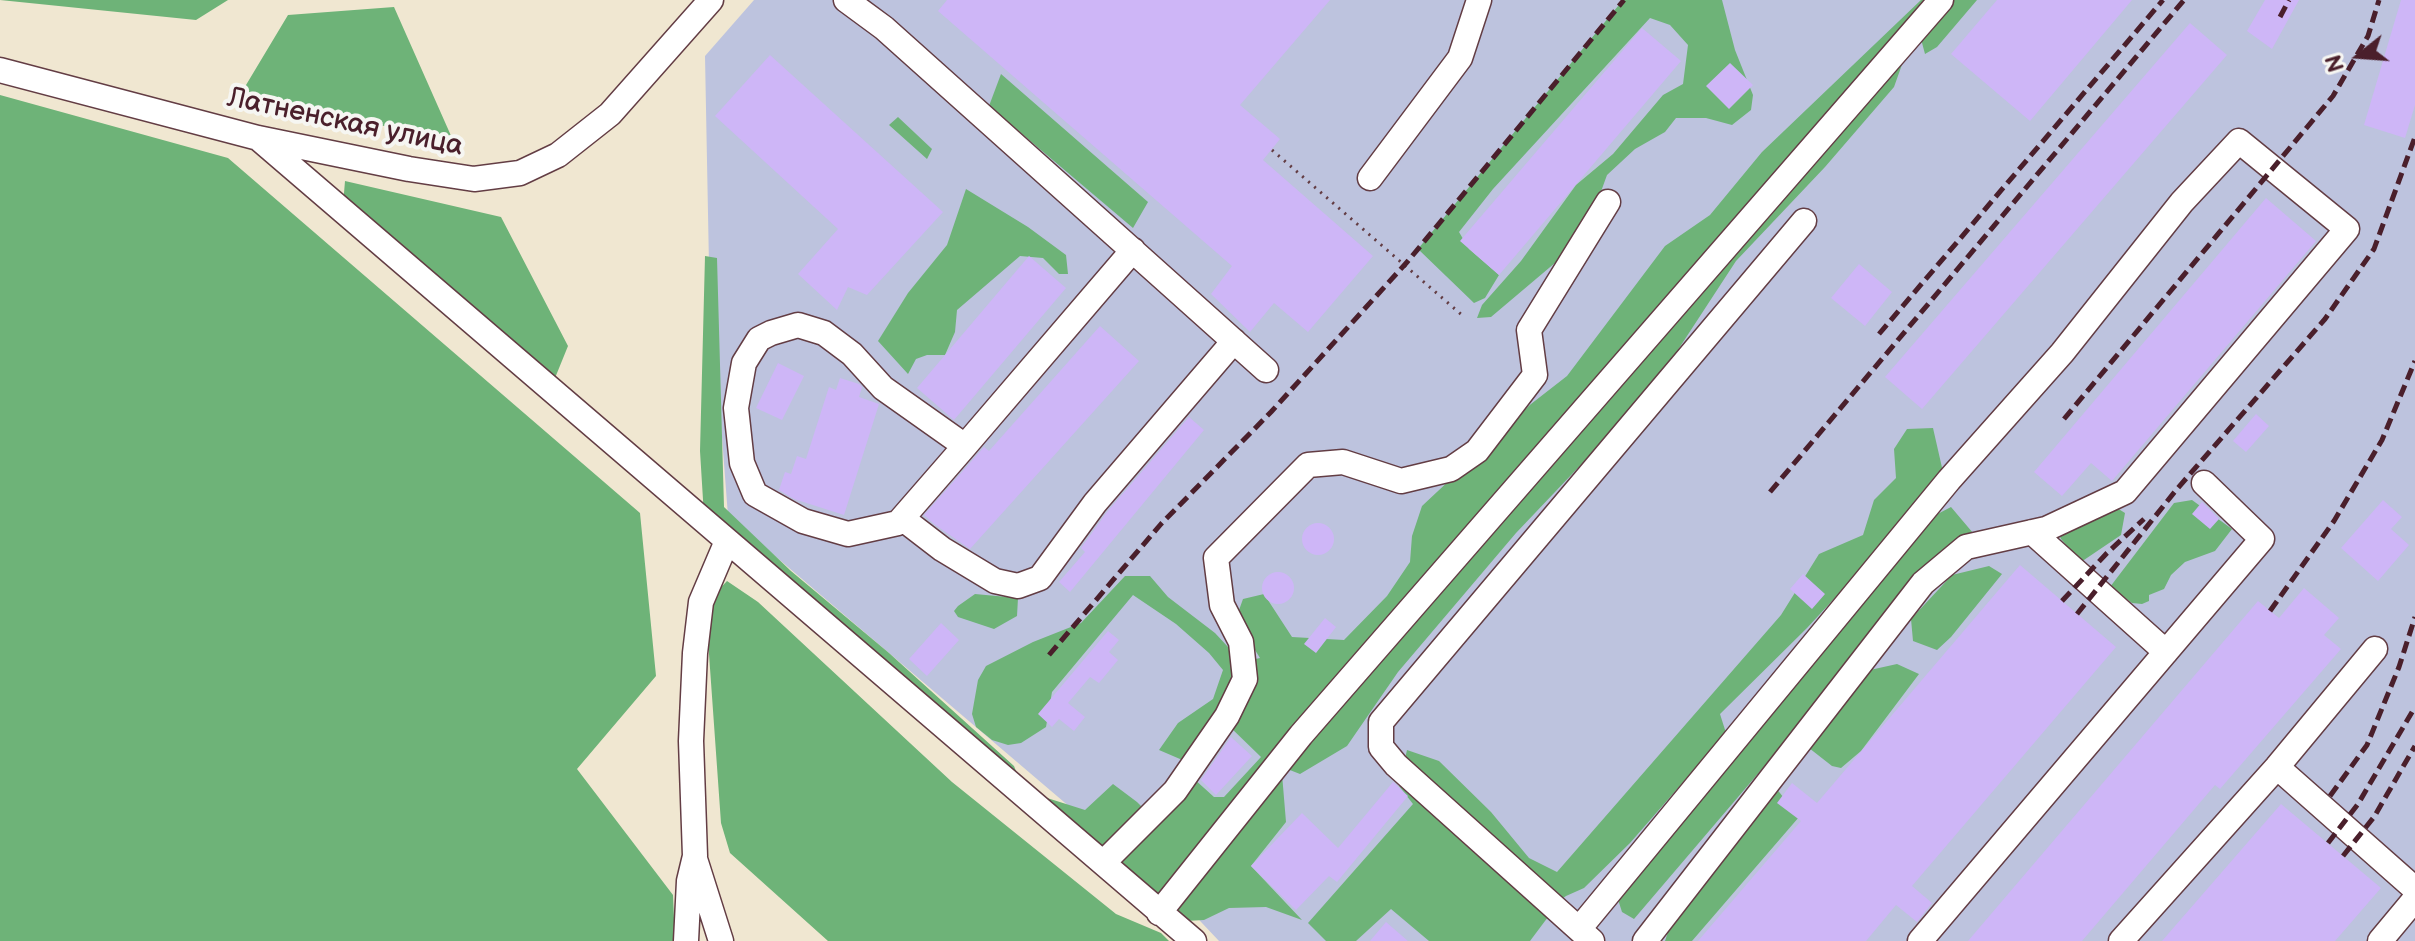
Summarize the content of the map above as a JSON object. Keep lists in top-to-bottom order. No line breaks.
{"streets":{"street":["Латненская улица"]},"north":"left"}
